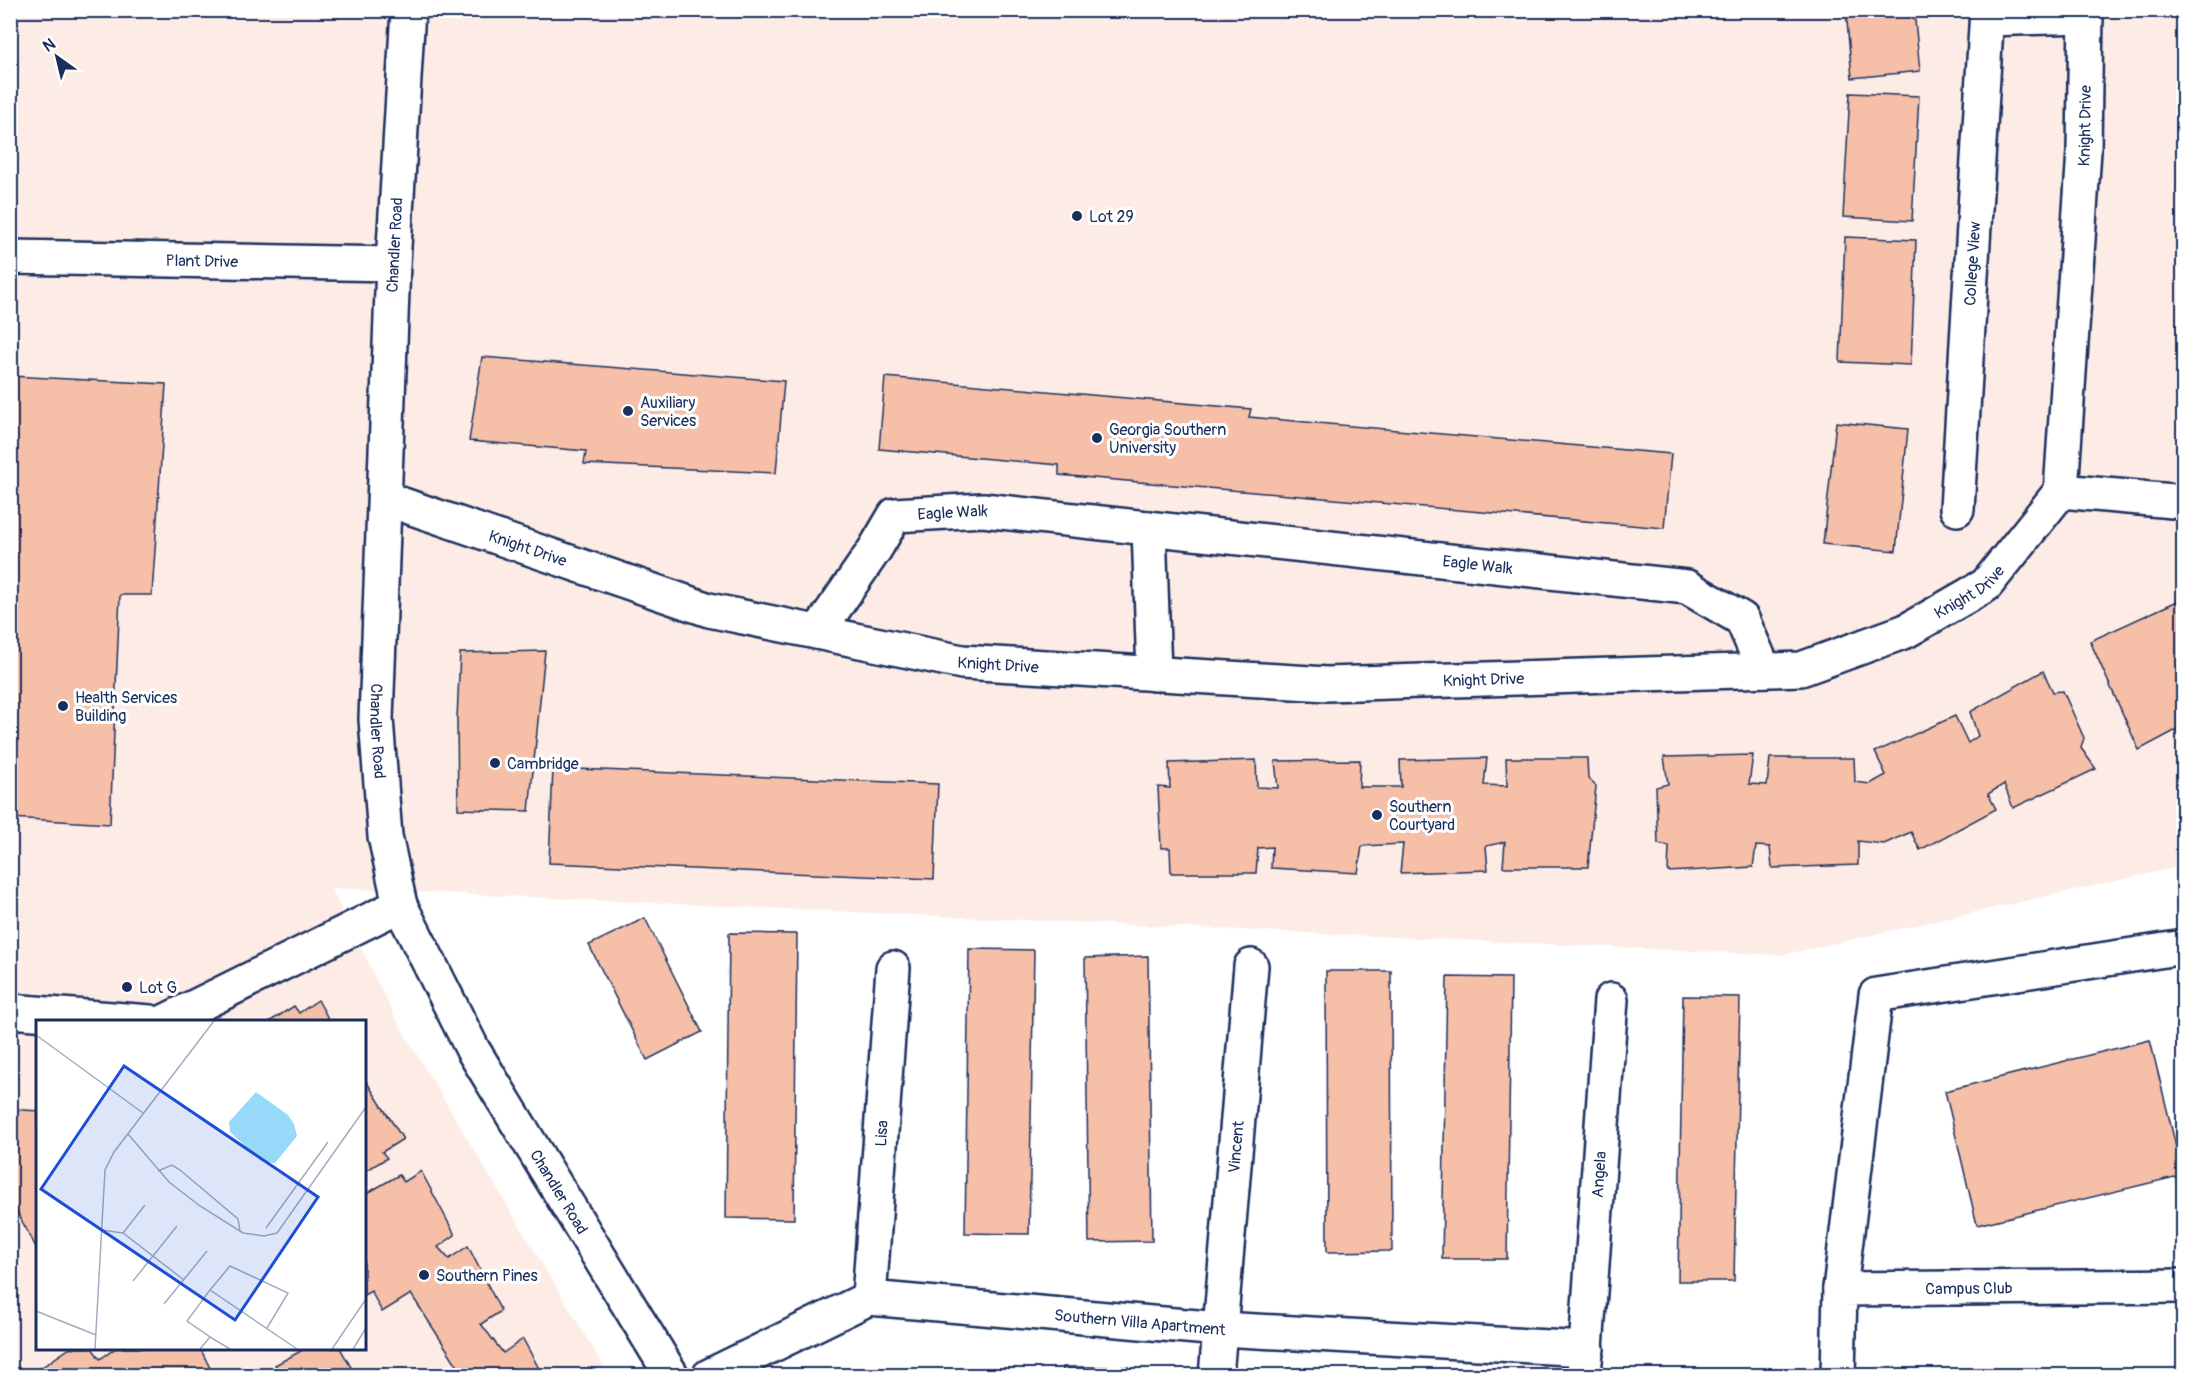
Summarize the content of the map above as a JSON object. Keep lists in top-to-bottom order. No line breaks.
{"streets":{"street":["Knight Drive","Chandler Road","Plant Drive","College View","Eagle Walk","Lisa","Vincent","Angela","Campus Club","Southern Villa Apartment"]},"crossings":[["Knight Drive","Chandler Road"],["Knight Drive","College View"],["Knight Drive","Eagle Walk"],["Chandler Road","Plant Drive"],["Lisa","Southern Villa Apartment"],["Vincent","Southern Villa Apartment"],["Angela","Southern Villa Apartment"]],"places":["Lot 29","Auxiliary Services","Georgia Southern University","Health Services Building","Cambridge","Southern Courtyard","Lot G","Southern Pines"],"north":"top left"}
